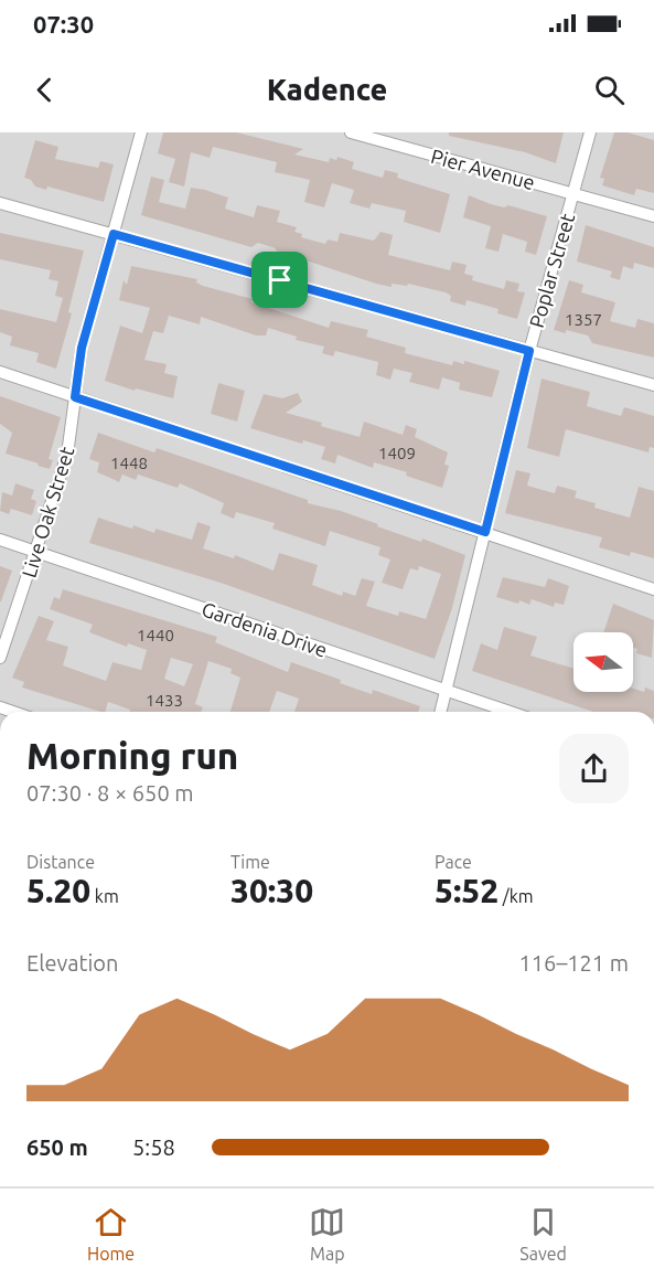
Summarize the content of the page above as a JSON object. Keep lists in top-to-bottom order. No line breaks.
{"streets":{"street":["Pier Avenue","Poplar Street","Live Oak Street","Gardenia Drive"]},"crossings":[["Pier Avenue","Poplar Street"],["Poplar Street","Gardenia Drive"],["Live Oak Street","Gardenia Drive"]],"house_numbers":["1357","1409","1448","1440","1433"],"north":"left","page":{"status":"07:30","header":"Kadence","heading":["Morning run","07:30 · 8 × 650 m"],"stats":[["Distance","5.20 km"],["Time","30:30"],["Pace","5:52 /km"]],"chart":["Elevation","116–121 m"],"list":[{"name":"650 m","note":"5:58"}],"tabs":["Home","Map","Saved"]}}
